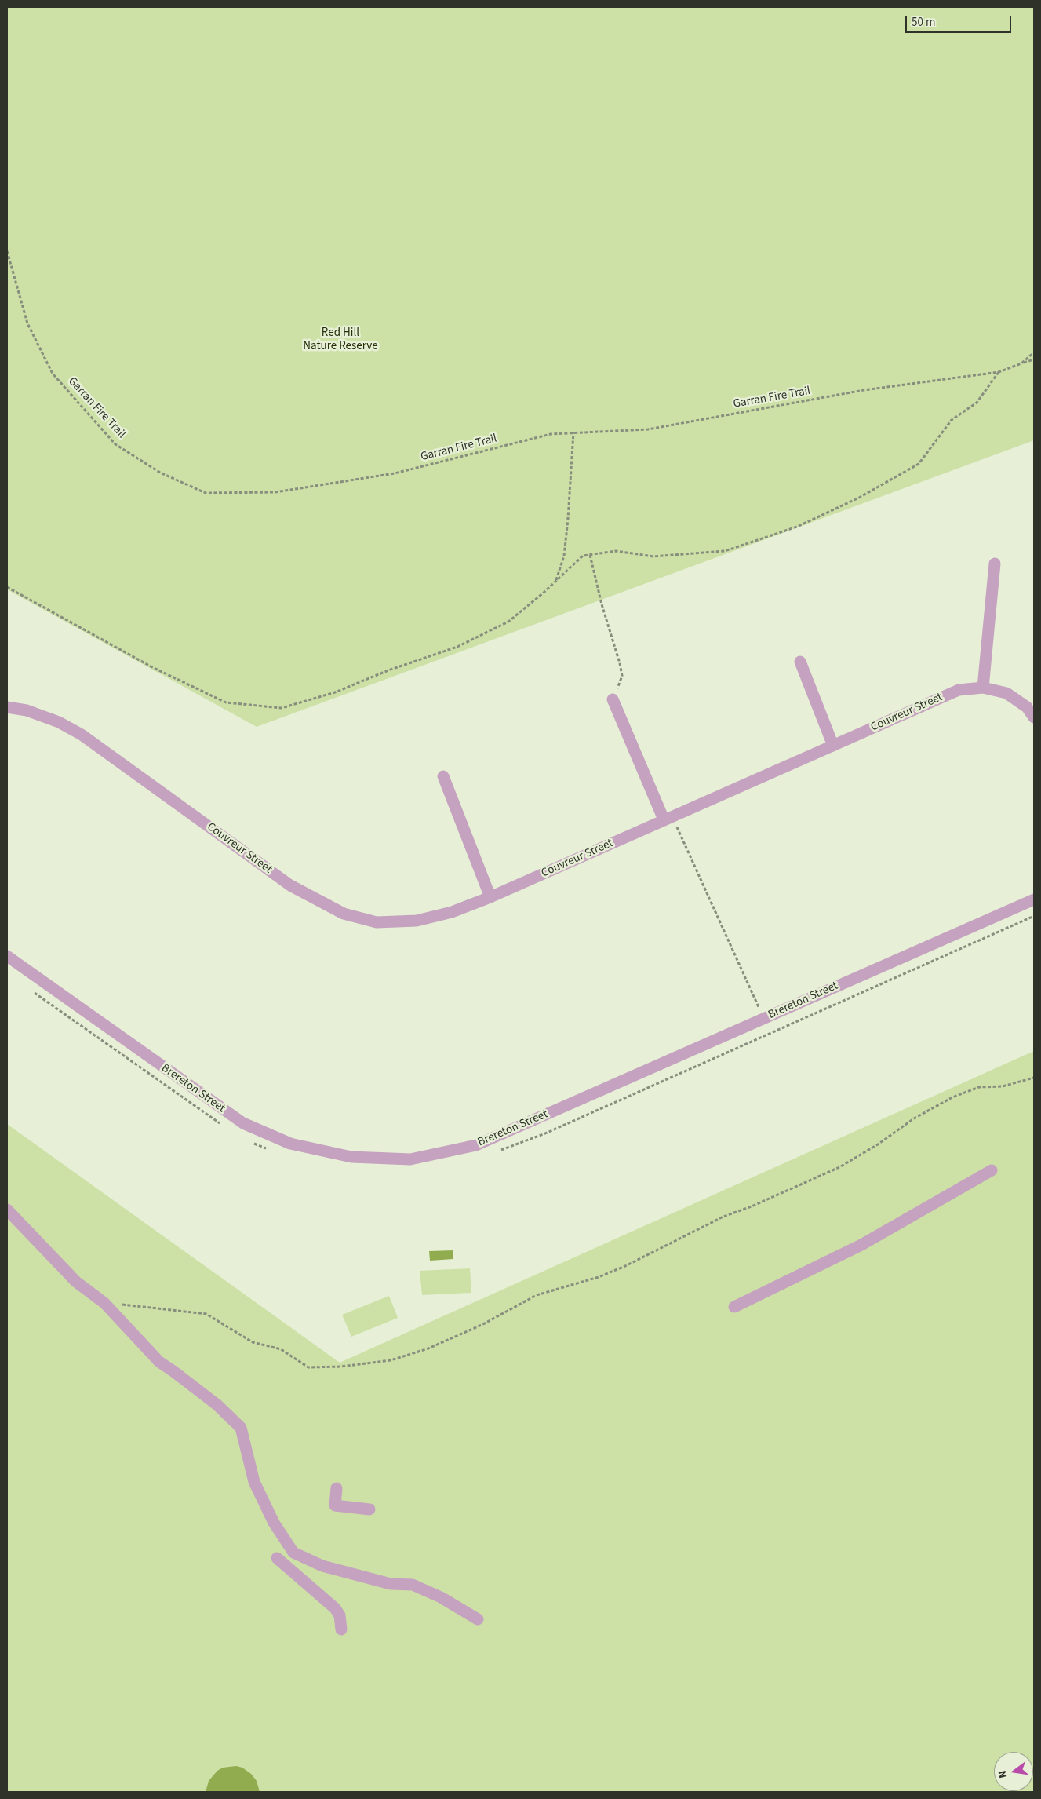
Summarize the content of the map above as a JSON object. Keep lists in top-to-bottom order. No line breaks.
{"streets":{"street":["Couvreur Street","Brereton Street"],"path":["Garran Fire Trail"]},"parks":["Red Hill Nature Reserve"],"scale_bar":"50 m","north":"left"}
